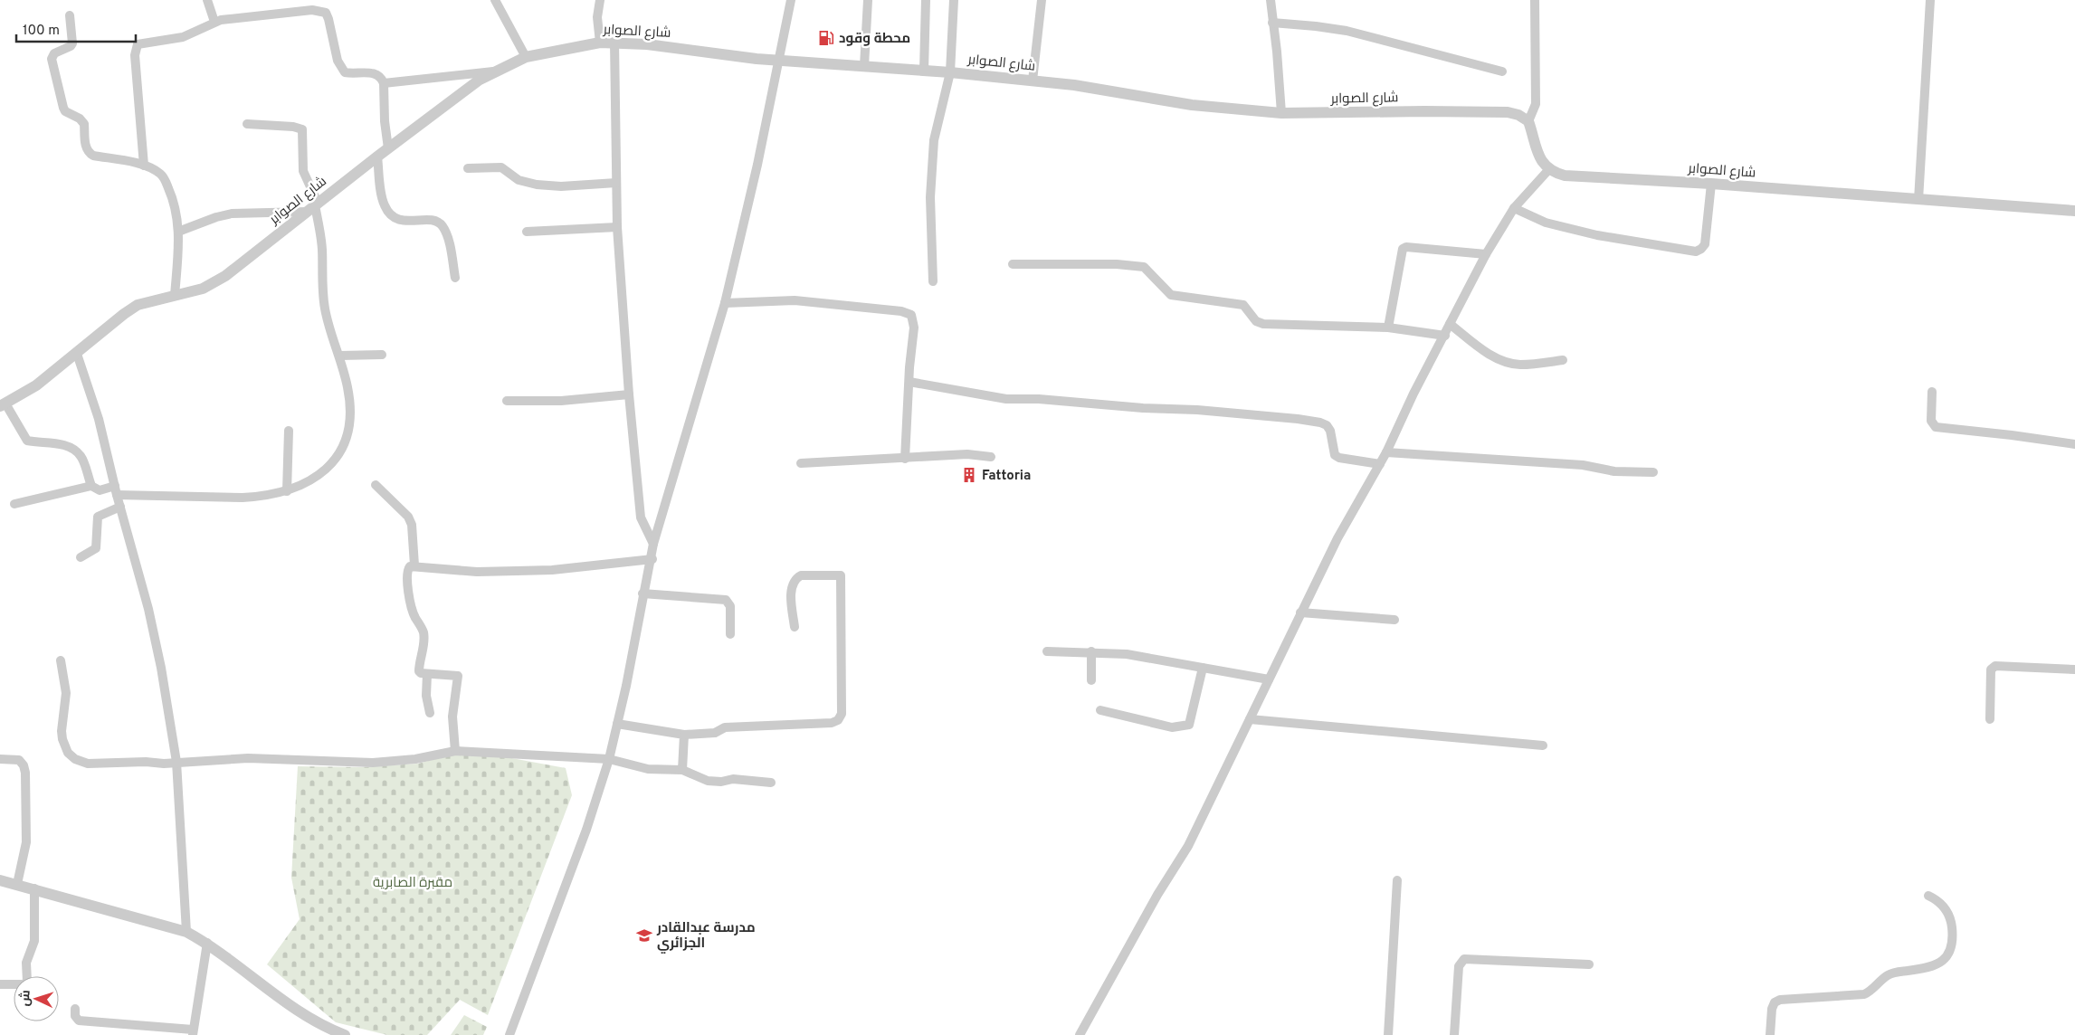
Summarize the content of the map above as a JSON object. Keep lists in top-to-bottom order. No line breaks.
{"streets":{"street":["شارع الصوابر"]},"parks":["مقبرة الصابرية"],"places":{"fuel station":["محطة وقود"],"building":["Fattoria"],"school or university":["مدرسة عبدالقادر الجزائري"]},"scale_bar":"100 m","north":"left"}
